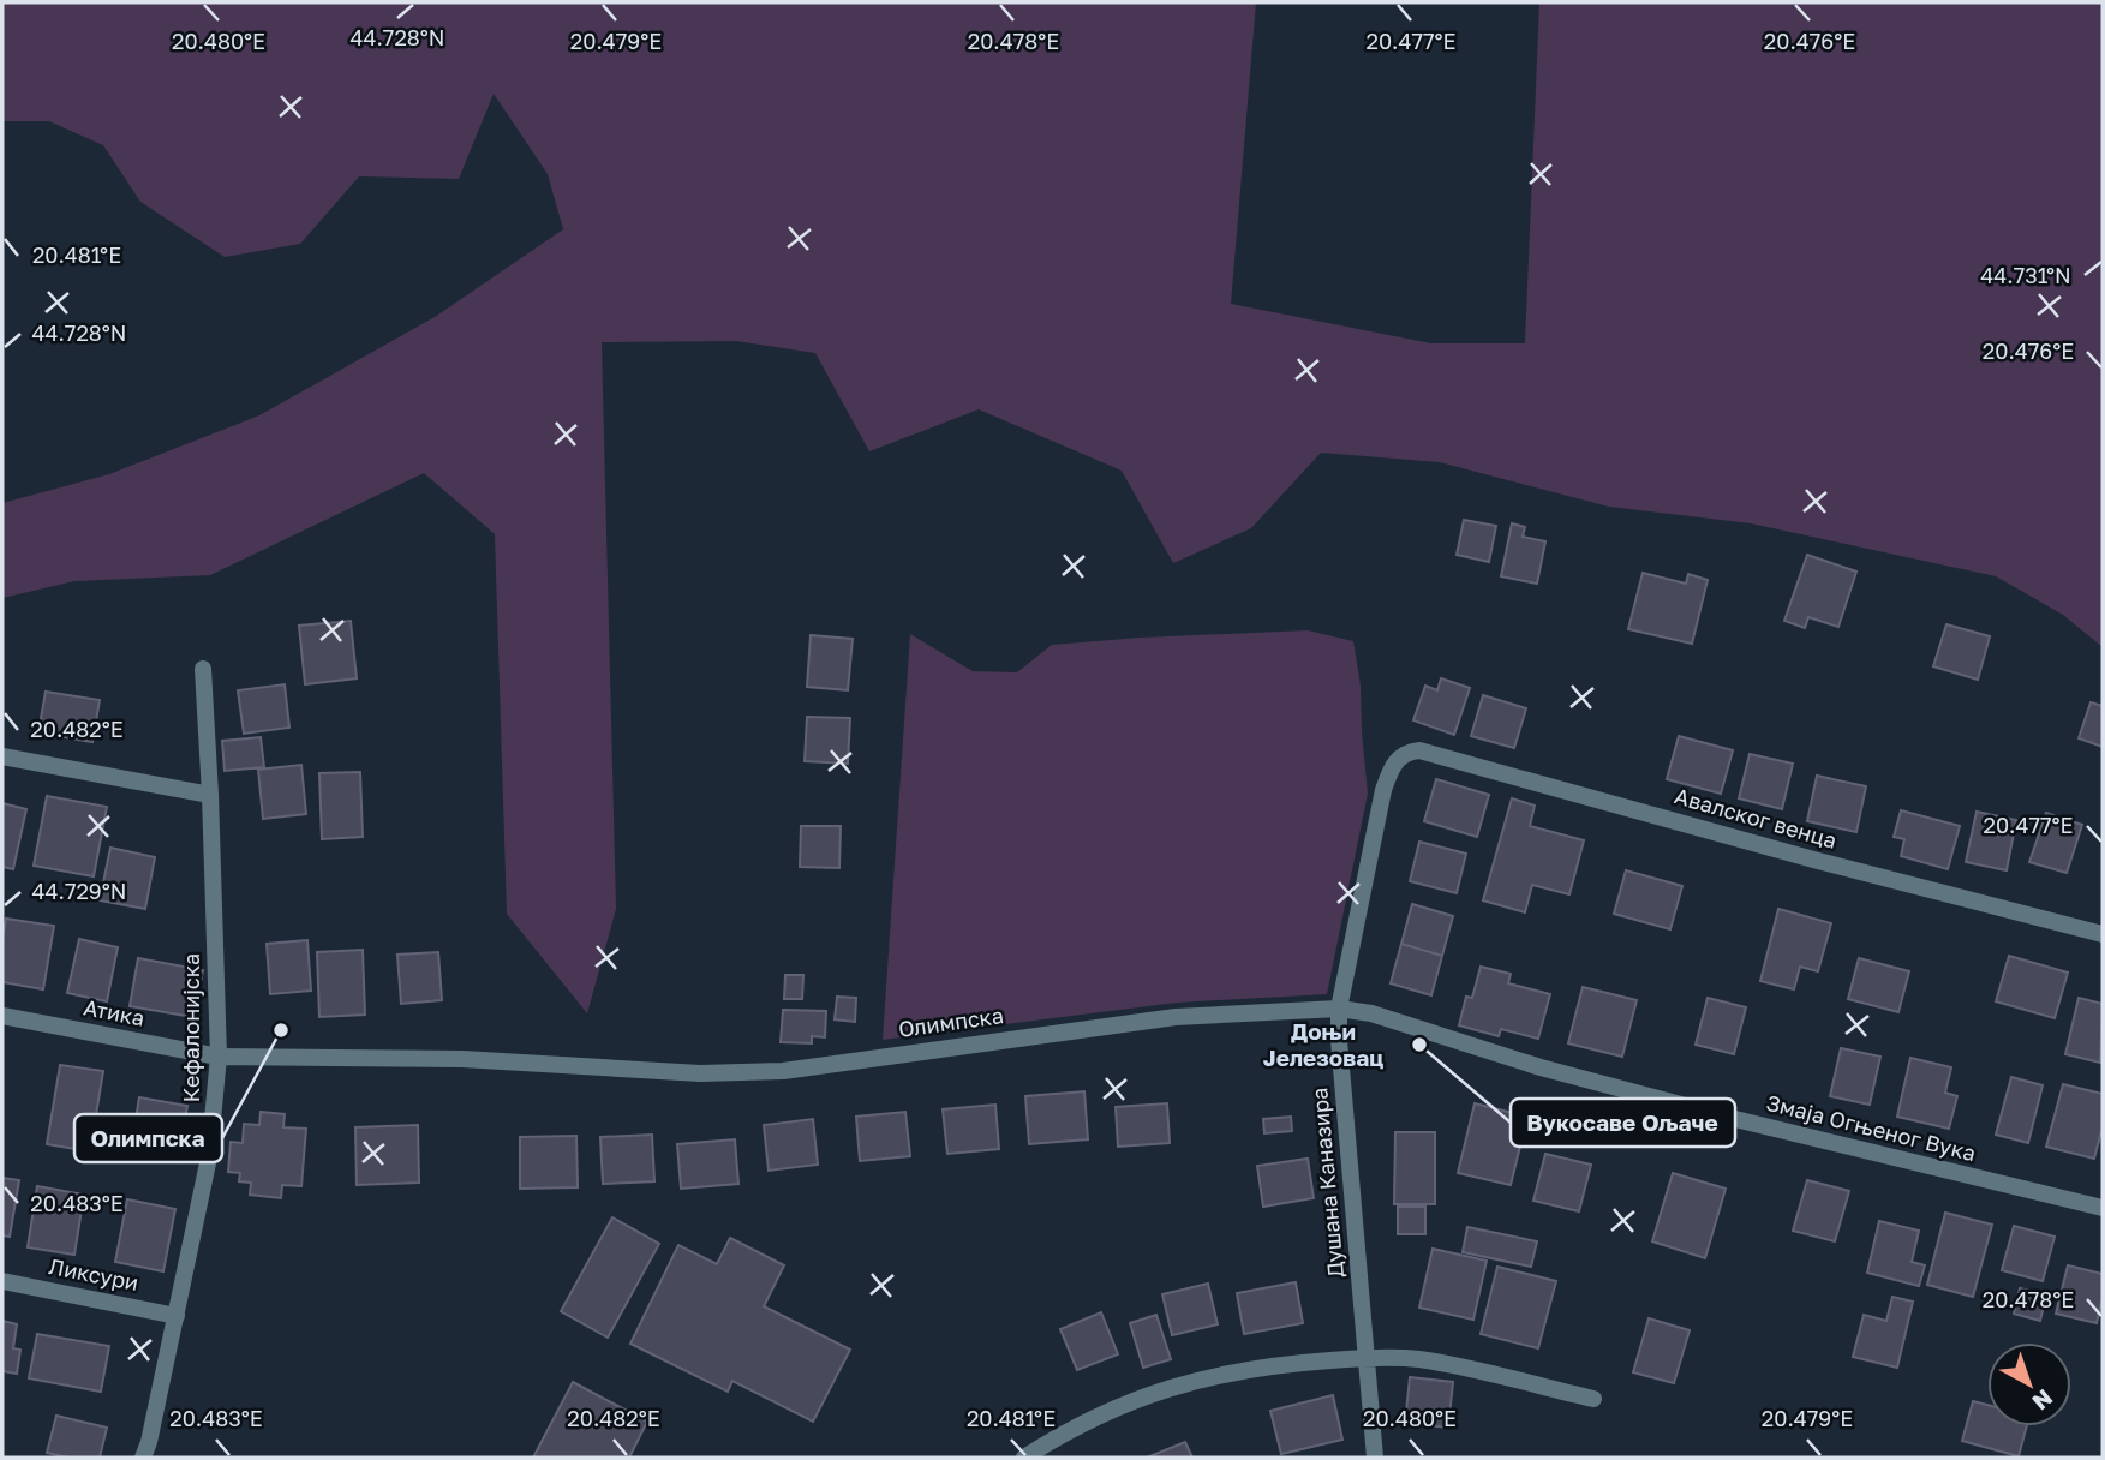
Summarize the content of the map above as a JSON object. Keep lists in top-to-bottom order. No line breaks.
{"streets":{"street":["Авалског венца","Атика","Олимпска","Кефалонијска","Змаја Огњеног Вука","Душана Каназира","Ликсури"]},"crossings":[["Авалског венца","Душана Каназира"],["Атика","Олимпска"],["Атика","Кефалонијска"],["Олимпска","Кефалонијска"],["Олимпска","Змаја Огњеног Вука"],["Олимпска","Душана Каназира"],["Кефалонијска","Ликсури"],["Змаја Огњеног Вука","Душана Каназира"]],"districts":["Доњи Јелезовац"],"places":["Олимпска","Вукосаве Ољаче"],"north":"bottom right","coordinates":["44.728°N","20.476°E","20.480°E","20.479°E","20.478°E","20.477°E","20.481°E","44.731°N","20.482°E","44.729°N","20.483°E"]}
